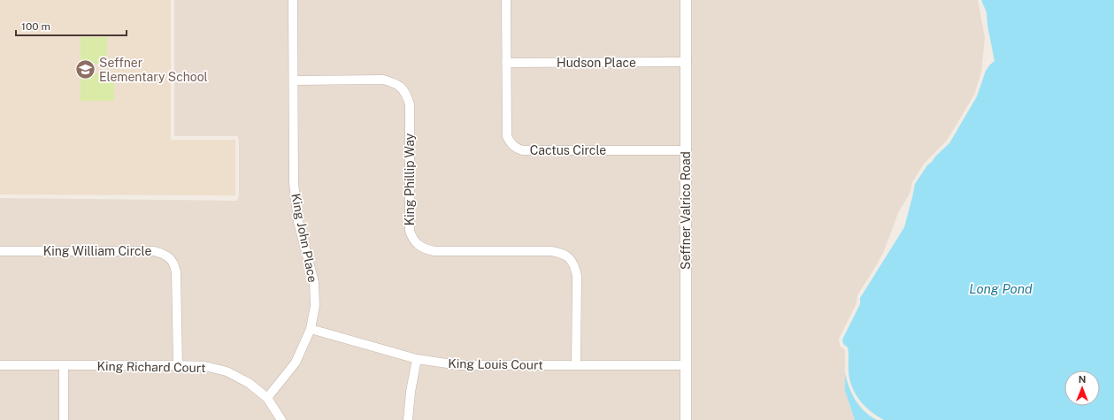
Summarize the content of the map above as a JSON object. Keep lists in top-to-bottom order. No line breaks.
{"streets":{"street":["Hudson Place","Cactus Circle","King Phillip Way","Seffner Valrico Road","King John Place","King William Circle","King Louis Court","King Richard Court"]},"crossings":[["Hudson Place","Cactus Circle"],["Hudson Place","Seffner Valrico Road"],["Cactus Circle","Seffner Valrico Road"],["King Phillip Way","King John Place"],["King Phillip Way","King Louis Court"],["Seffner Valrico Road","King Louis Court"],["King John Place","King Louis Court"],["King John Place","King Richard Court"],["King William Circle","King Richard Court"]],"water":["Long Pond"],"places":{"school or university":["Seffner Elementary School"]},"scale_bar":"100 m","north":"top"}
